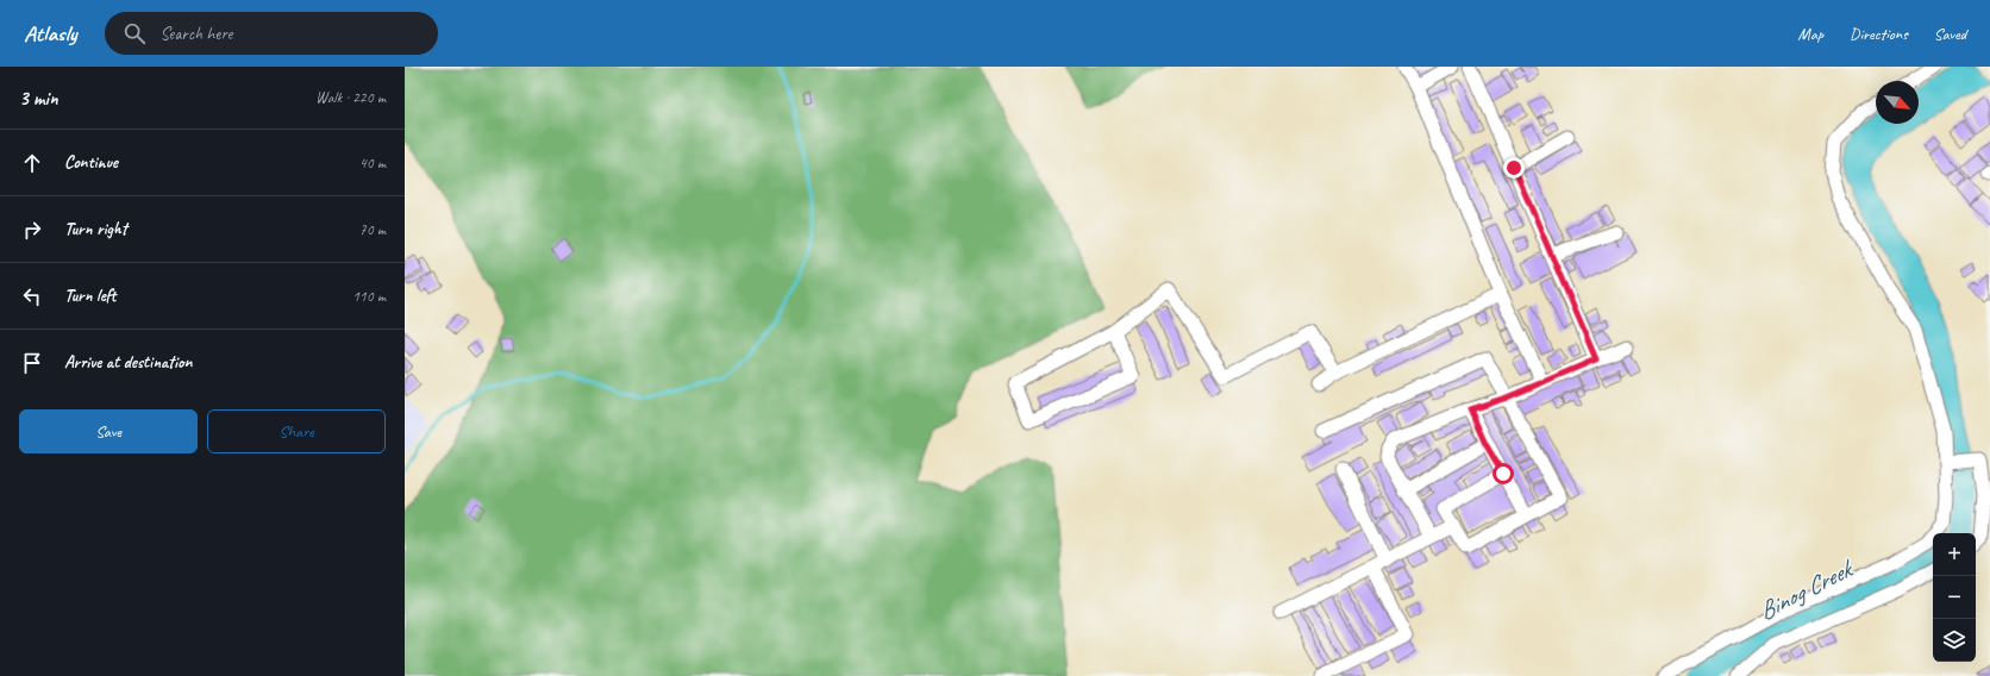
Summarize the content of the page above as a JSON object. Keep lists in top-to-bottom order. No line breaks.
{"water":["Binog Creek"],"north":"bottom right","page":{"header":"Atlasly","search":"Search here","nav":["Map","Directions","Saved"],"heading":["3 min","Walk · 220 m"],"list":[["Continue","40 m"],["Turn right","70 m"],["Turn left","110 m"],"Arrive at destination"],"buttons":["Save","Share"],"map_buttons":["+","−"]}}
